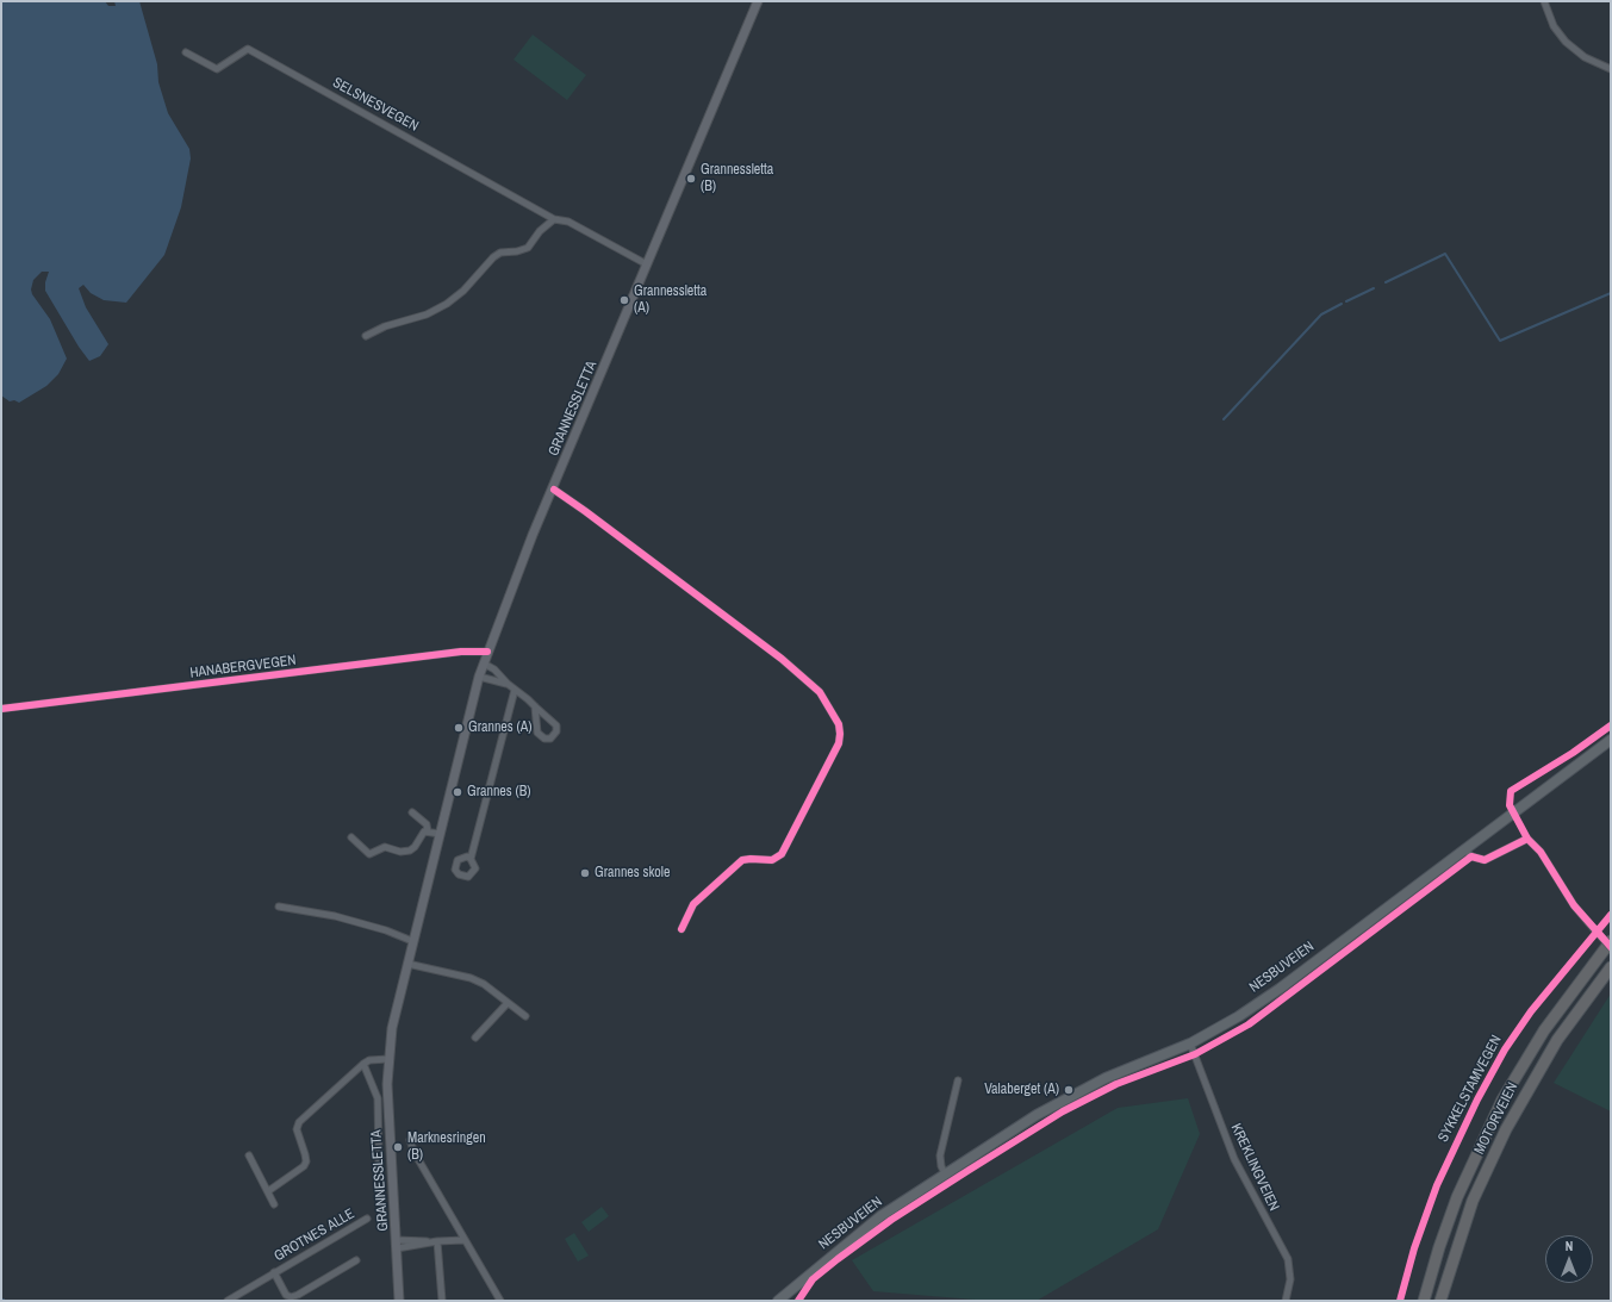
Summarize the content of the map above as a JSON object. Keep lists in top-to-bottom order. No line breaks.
{"streets":{"highway":["MOTORVEIEN"],"main road":["GRANNESSLETTA","NESBUVEIEN"],"street":["SELSNESVEGEN","HANABERGVEGEN","KREKLINGVEIEN","GROTNES ALLE"],"cycle path":["SYKKELSTAMVEGEN"]},"crossings":[["SELSNESVEGEN","GRANNESSLETTA"],["GRANNESSLETTA","HANABERGVEGEN"],["NESBUVEIEN","KREKLINGVEIEN"]],"places":["Grannessletta (B)","Grannessletta (A)","Grannes (A)","Grannes (B)","Grannes skole","Valaberget (A)","Marknesringen (B)"],"north":"top"}
